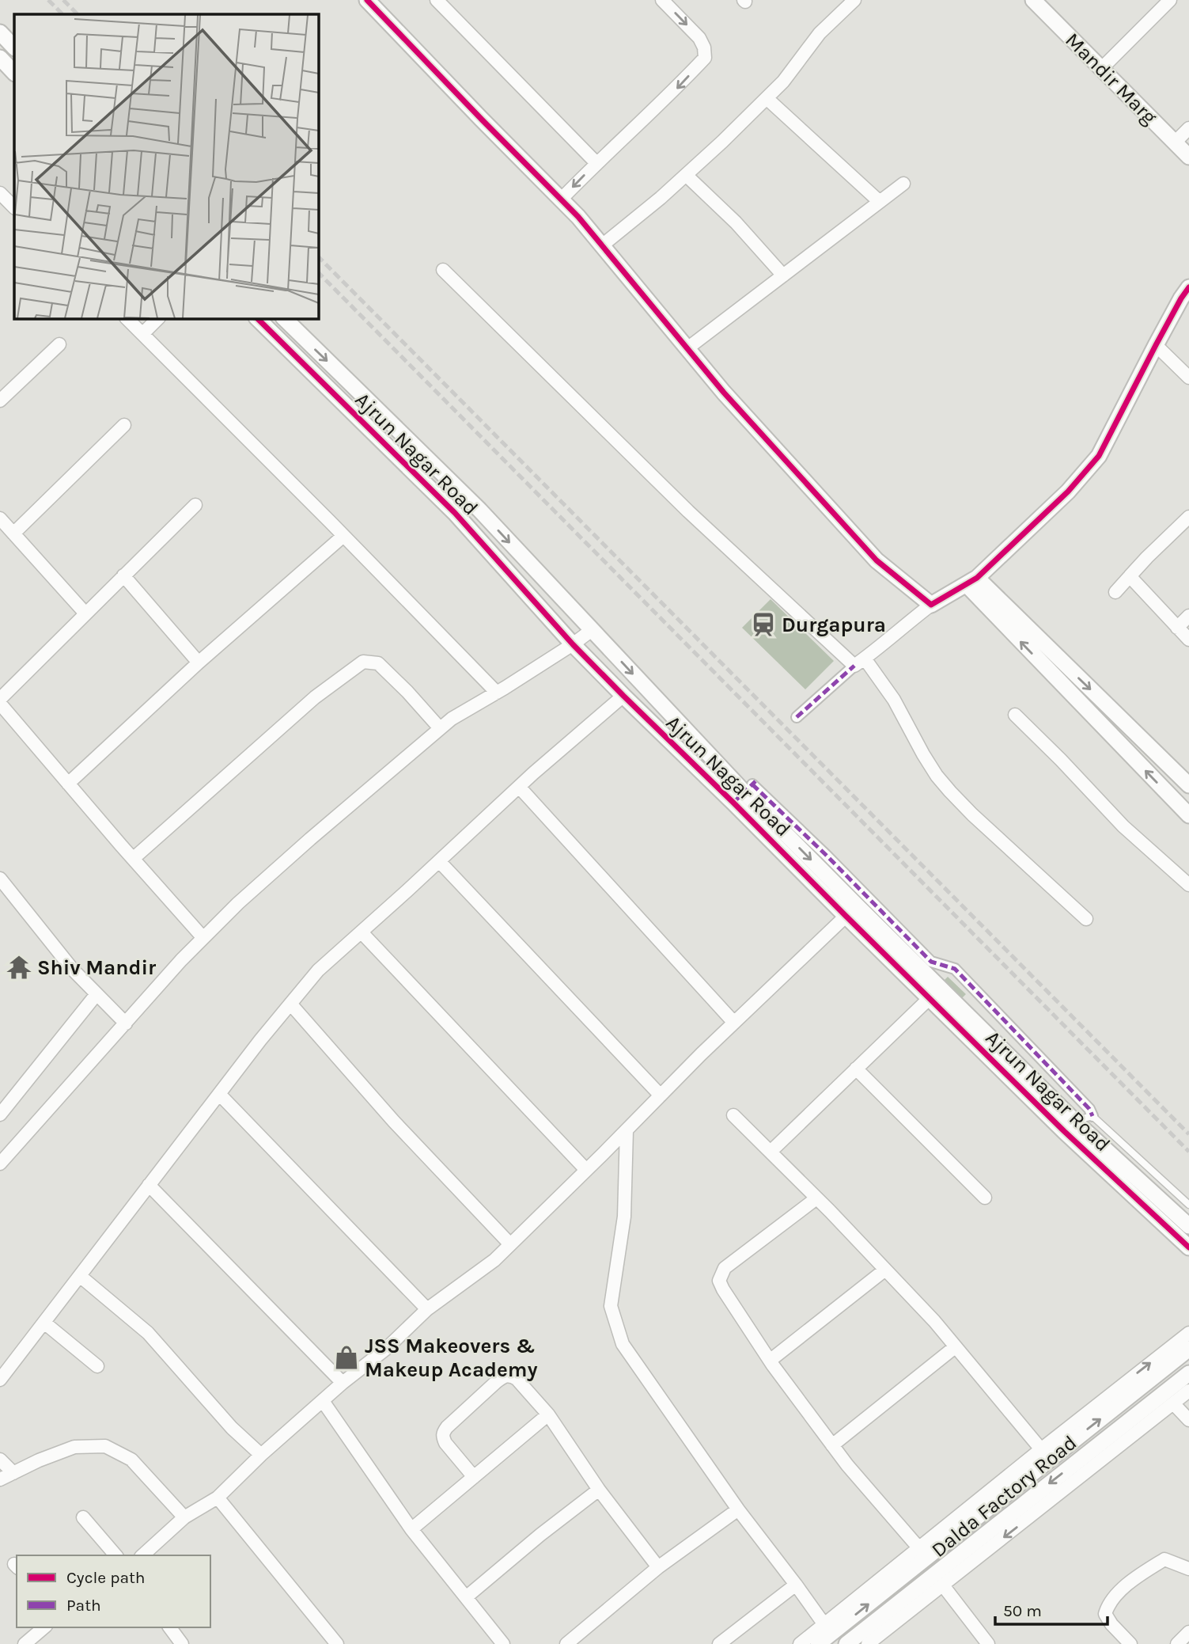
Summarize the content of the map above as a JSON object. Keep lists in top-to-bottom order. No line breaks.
{"streets":{"street":["Mandir Marg","Ajrun Nagar Road","Dalda Factory Road"]},"places":{"station":["Durgapura"],"temple":["Shiv Mandir"],"shop":["JSS Makeovers & Makeup Academy"]},"legend":["Cycle path","Path"],"scale_bar":"50 m"}
